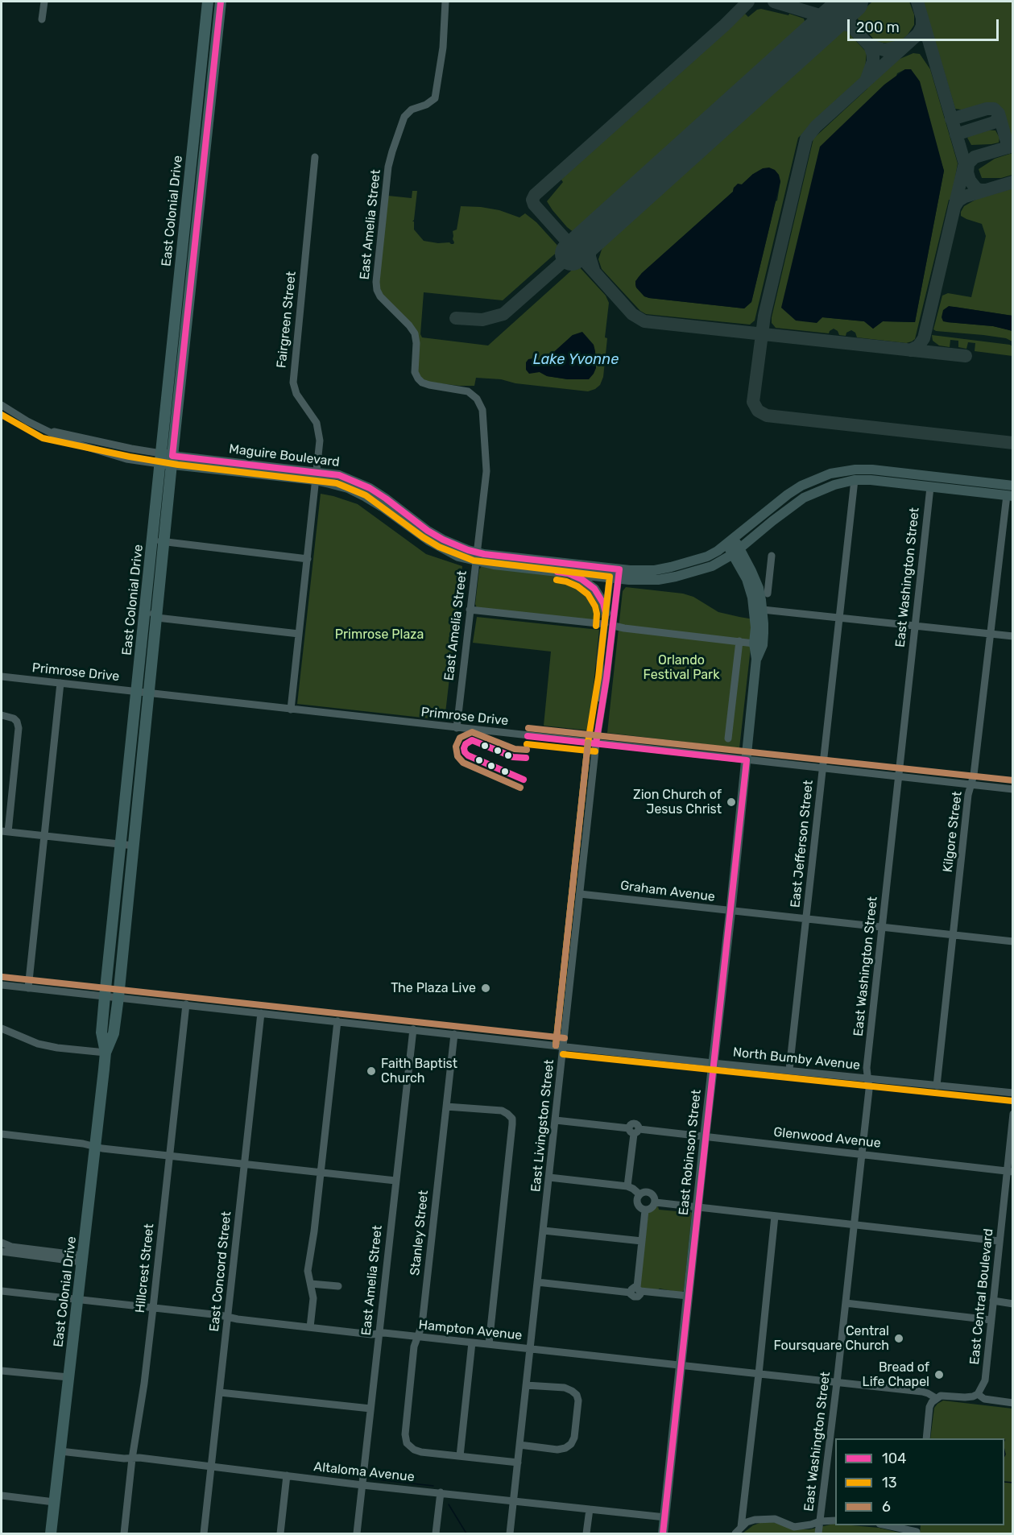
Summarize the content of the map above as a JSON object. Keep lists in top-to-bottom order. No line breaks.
{"streets":{"highway":["East Colonial Drive"],"main road":["Maguire Boulevard","East Robinson Street"],"street":["East Amelia Street","Fairgreen Street","East Washington Street","Primrose Drive","Kilgore Street","East Jefferson Street","Graham Avenue","North Bumby Avenue","East Livingston Street","Glenwood Avenue","Stanley Street","Hillcrest Street","East Concord Street","East Central Boulevard","Hampton Avenue","Altaloma Avenue"]},"crossings":[["East Colonial Drive","Maguire Boulevard"],["East Colonial Drive","Primrose Drive"],["East Colonial Drive","North Bumby Avenue"],["East Colonial Drive","Hampton Avenue"],["East Colonial Drive","Altaloma Avenue"],["East Amelia Street","Maguire Boulevard"],["East Amelia Street","Primrose Drive"],["East Amelia Street","North Bumby Avenue"],["East Amelia Street","Hampton Avenue"],["East Amelia Street","Altaloma Avenue"],["Fairgreen Street","Maguire Boulevard"],["Fairgreen Street","Primrose Drive"],["Maguire Boulevard","East Washington Street"],["Maguire Boulevard","Kilgore Street"],["Maguire Boulevard","East Jefferson Street"],["Maguire Boulevard","East Livingston Street"],["Maguire Boulevard","East Robinson Street"],["East Washington Street","Primrose Drive"],["East Washington Street","Graham Avenue"],["East Washington Street","North Bumby Avenue"],["East Washington Street","Glenwood Avenue"],["East Washington Street","Hampton Avenue"],["Primrose Drive","Kilgore Street"],["Primrose Drive","East Jefferson Street"],["Primrose Drive","East Livingston Street"],["Primrose Drive","East Robinson Street"],["Kilgore Street","Graham Avenue"],["Kilgore Street","North Bumby Avenue"],["East Jefferson Street","Graham Avenue"],["East Jefferson Street","North Bumby Avenue"],["Graham Avenue","East Livingston Street"],["Graham Avenue","East Robinson Street"],["North Bumby Avenue","East Livingston Street"],["North Bumby Avenue","East Robinson Street"],["North Bumby Avenue","Stanley Street"],["North Bumby Avenue","Hillcrest Street"],["North Bumby Avenue","East Concord Street"],["East Livingston Street","Glenwood Avenue"],["East Livingston Street","Hampton Avenue"],["East Livingston Street","Altaloma Avenue"],["Glenwood Avenue","East Robinson Street"],["Glenwood Avenue","East Central Boulevard"],["East Robinson Street","Hampton Avenue"],["East Robinson Street","Altaloma Avenue"],["Stanley Street","Hampton Avenue"],["Hillcrest Street","Hampton Avenue"],["Hillcrest Street","Altaloma Avenue"],["East Concord Street","Hampton Avenue"],["East Concord Street","Altaloma Avenue"]],"water":["Lake Yvonne"],"parks":["Primrose Plaza","Orlando Festival Park"],"places":["Zion Church of Jesus Christ","The Plaza Live","Faith Baptist Church","Central Foursquare Church","Bread of Life Chapel"],"lines":["transit line 104","transit line 13","transit line 6"],"legend":["104","13","6"],"scale_bar":"200 m"}
